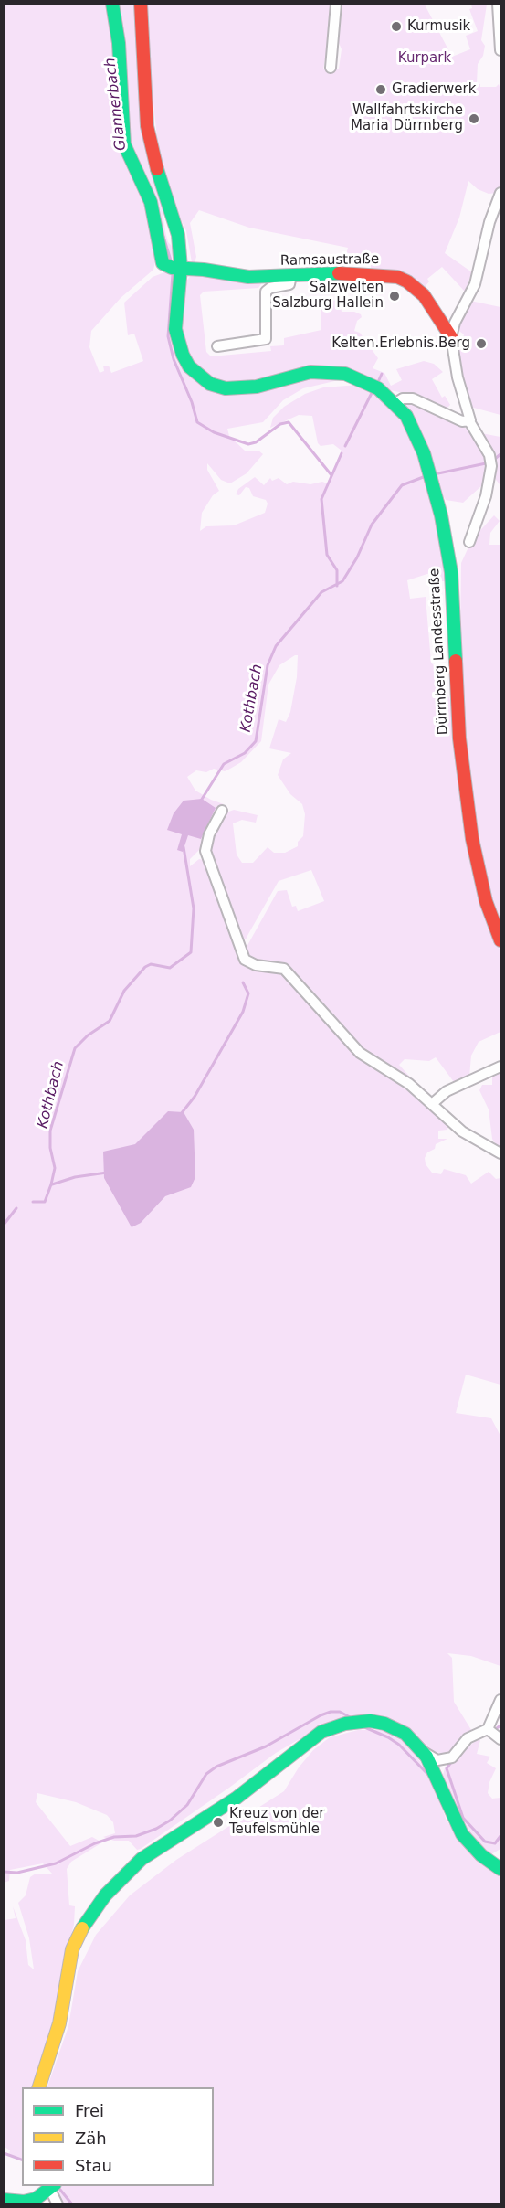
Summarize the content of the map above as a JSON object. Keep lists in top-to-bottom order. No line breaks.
{"streets":{"main road":["Ramsaustraße","Dürrnberg Landesstraße"]},"crossings":[["Ramsaustraße","Dürrnberg Landesstraße"]],"water":["Glannerbach","Kothbach"],"parks":["Kurpark"],"places":["Kurmusik","Gradierwerk","Wallfahrtskirche Maria Dürrnberg","Salzwelten Salzburg Hallein","Kelten.Erlebnis.Berg","Kreuz von der Teufelsmühle"],"legend":["Frei","Zäh","Stau"]}
